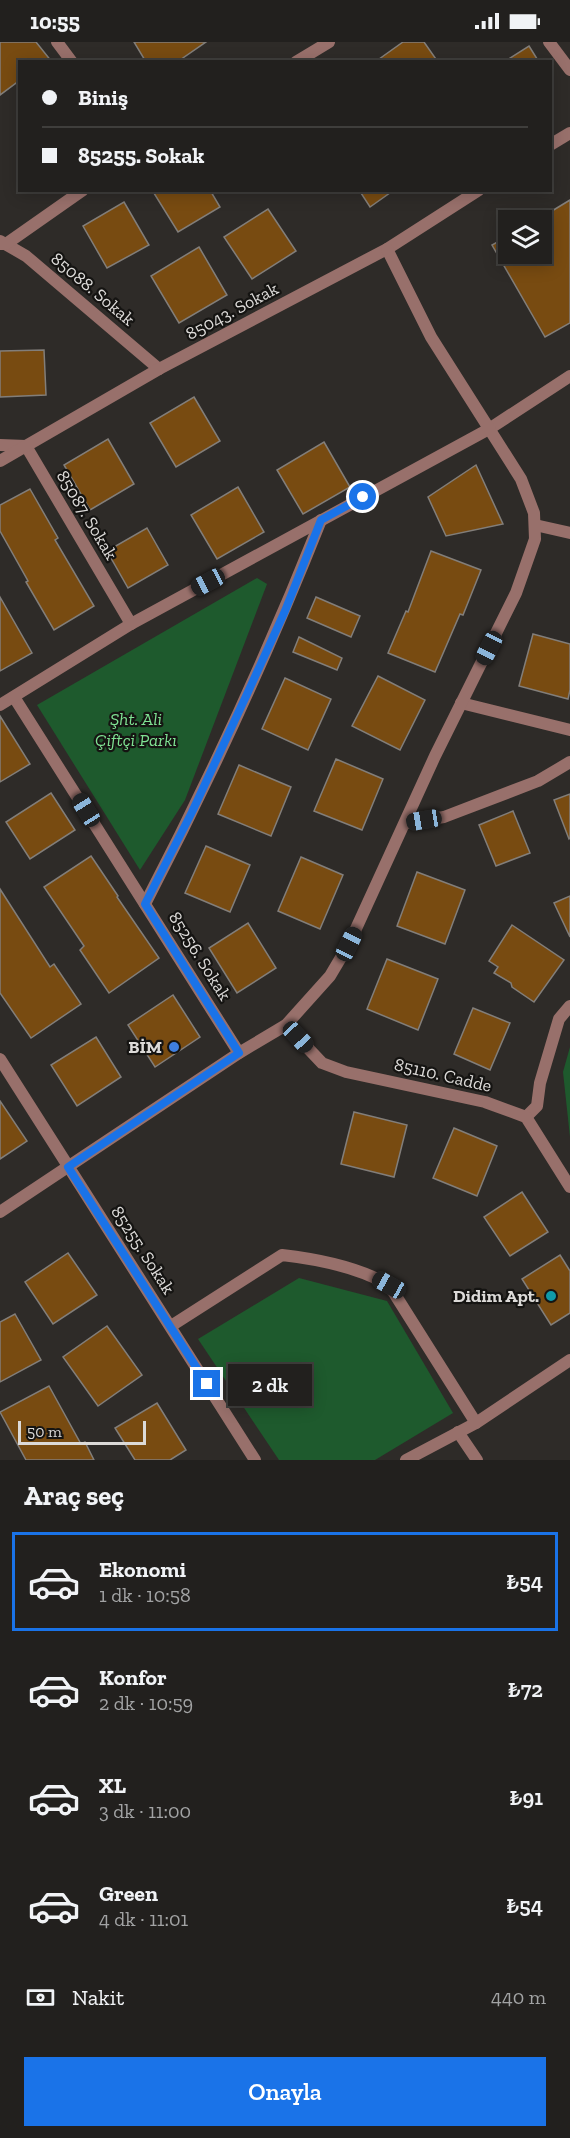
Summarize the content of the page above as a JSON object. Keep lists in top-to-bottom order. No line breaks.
{"streets":{"street":["85088. Sokak","85043. Sokak","85087. Sokak","85256. Sokak","85110. Cadde","85255. Sokak"]},"crossings":[["85088. Sokak","85043. Sokak"],["85043. Sokak","85087. Sokak"]],"parks":["Şht. Ali Çiftçi Parkı"],"places":["BİM","Didim Apt."],"scale_bar":"50 m","page":{"status":"10:55","banner":["Biniş","85255. Sokak"],"bubble":"2 dk","scale":"50 m","heading":"Araç seç","list":[{"name":"Ekonomi","note":"1 dk · 10:58","value":"₺54"},{"name":"Konfor","note":"2 dk · 10:59","value":"₺72"},{"name":"XL","note":"3 dk · 11:00","value":"₺91"},{"name":"Green","note":"4 dk · 11:01","value":"₺54"}],"pay":["Nakit","440 m"],"buttons":"Onayla"}}
